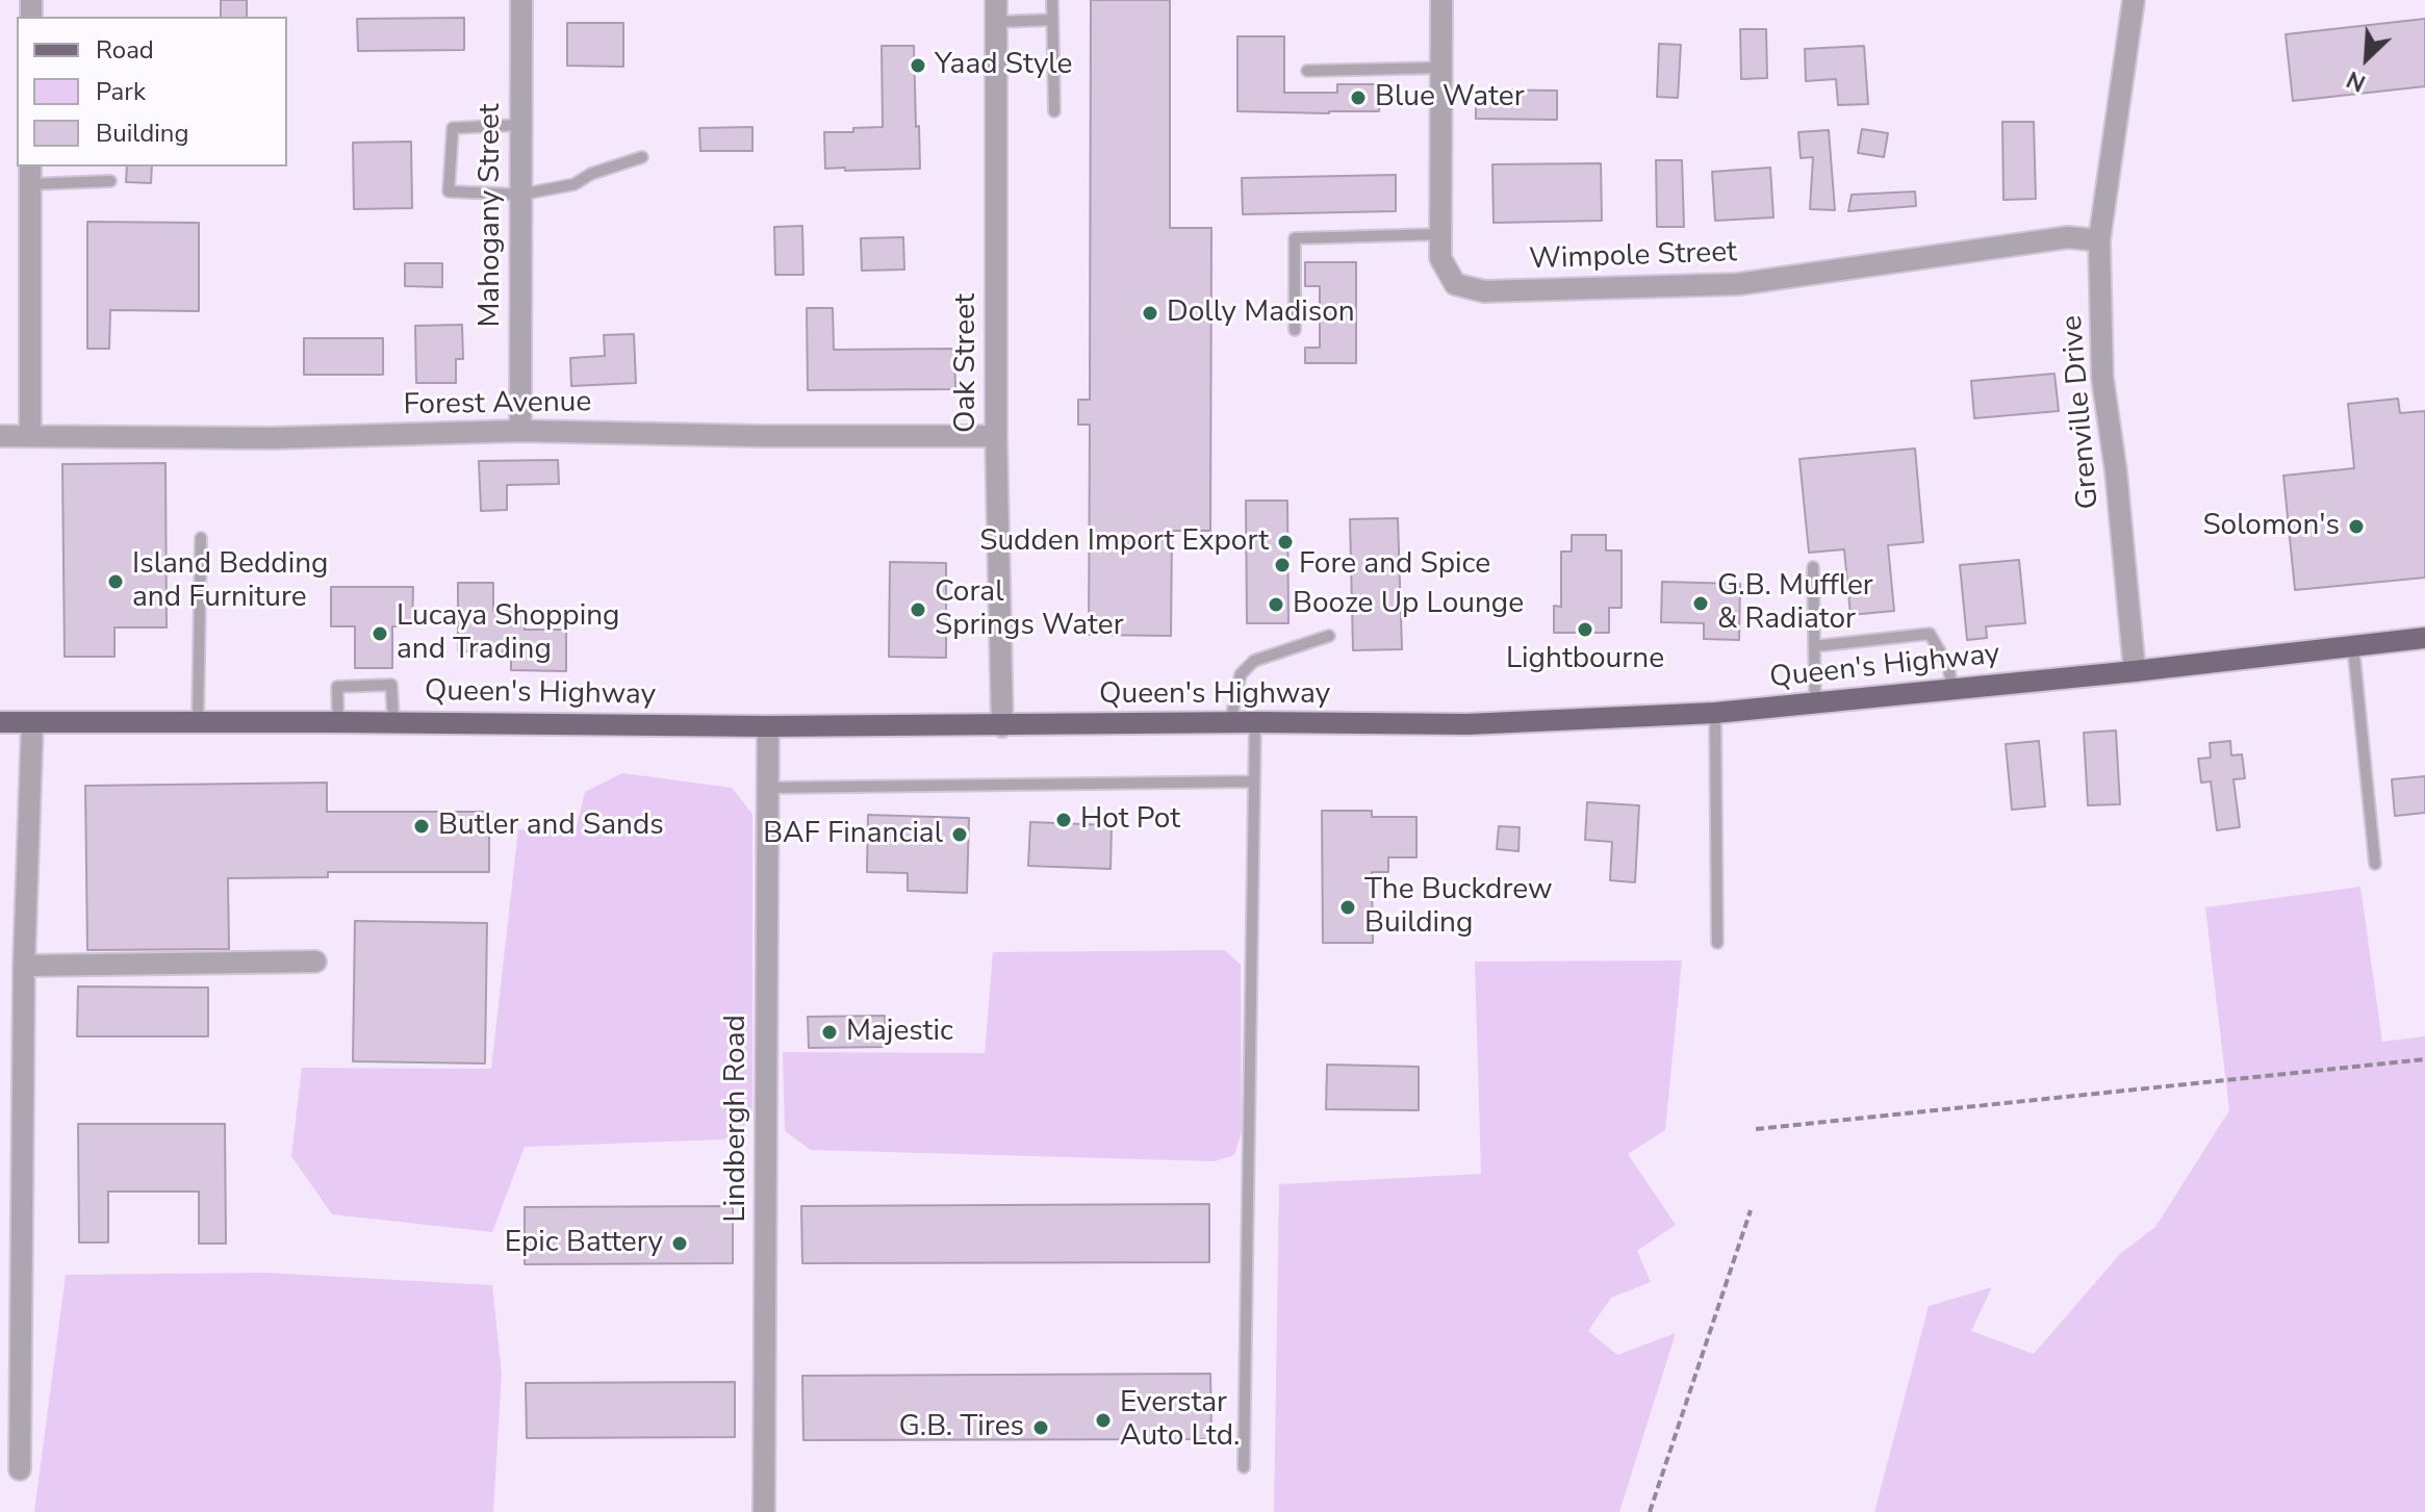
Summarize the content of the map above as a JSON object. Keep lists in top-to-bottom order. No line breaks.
{"streets":{"main road":["Queen's Highway"],"street":["Mahogany Street","Wimpole Street","Oak Street","Forest Avenue","Grenville Drive","Lindbergh Road"]},"crossings":[["Mahogany Street","Forest Avenue"],["Wimpole Street","Grenville Drive"],["Oak Street","Forest Avenue"],["Oak Street","Queen's Highway"],["Grenville Drive","Queen's Highway"],["Queen's Highway","Lindbergh Road"]],"places":["Yaad Style","Blue Water","Dolly Madison","Solomon's","Sudden Import Export","Fore and Spice","Island Bedding and Furniture","G.B. Muffler & Radiator","Booze Up Lounge","Coral Springs Water","Lightbourne","Lucaya Shopping and Trading","Hot Pot","Butler and Sands","BAF Financial","The Buckdrew Building","Majestic","Epic Battery","Everstar Auto Ltd.","G.B. Tires"],"legend":["Road","Park","Building"],"north":"bottom left"}
